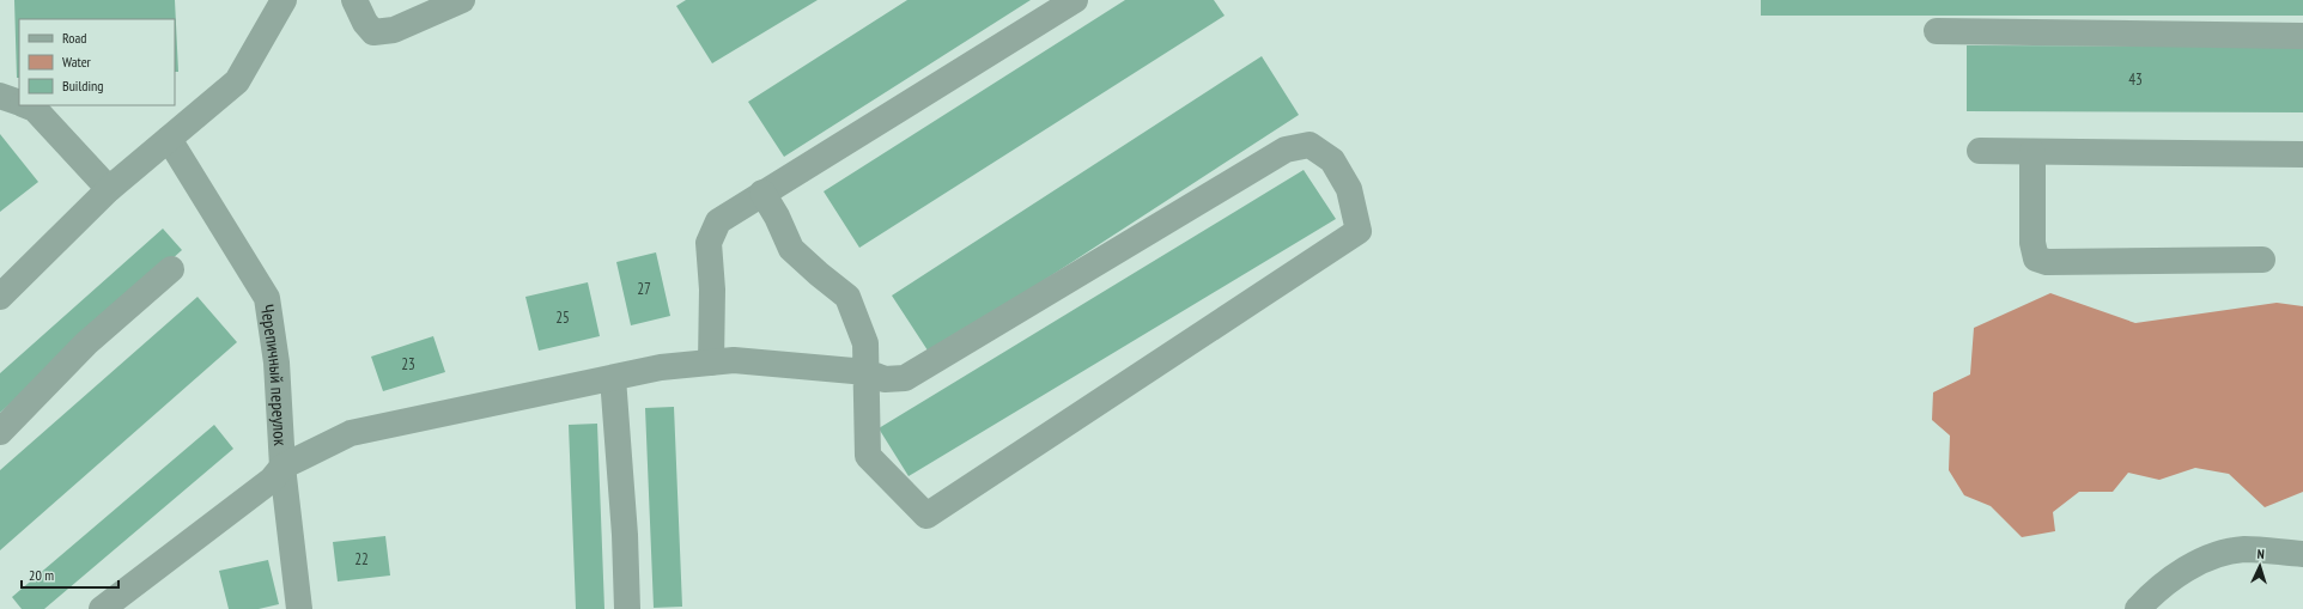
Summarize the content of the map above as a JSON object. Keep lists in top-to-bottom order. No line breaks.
{"streets":{"street":["Черепичный переулок"]},"house_numbers":["43","27","25","23","22"],"legend":["Road","Water","Building"],"scale_bar":"20 m","north":"top"}
